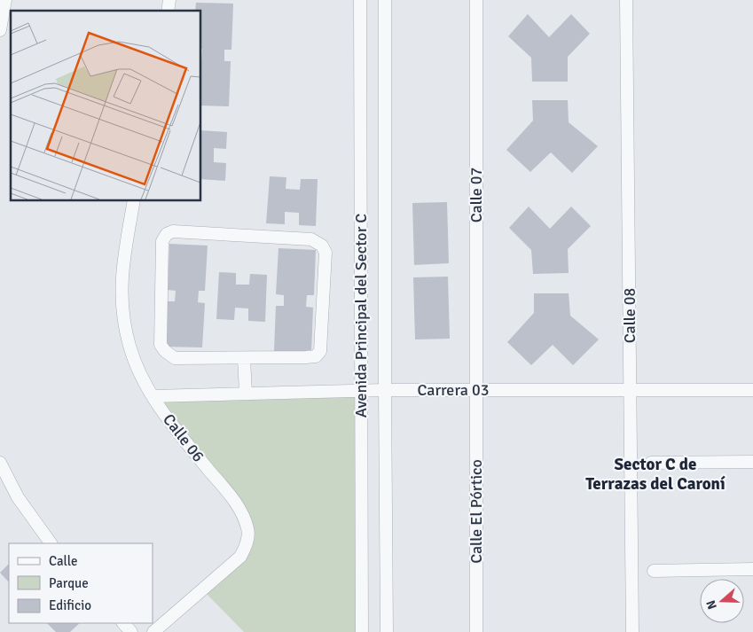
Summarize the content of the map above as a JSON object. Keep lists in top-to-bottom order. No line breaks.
{"streets":{"street":["Calle 07","Avenida Principal del Sector C","Calle 08","Carrera 03","Calle 06","Calle El Pórtico"]},"crossings":[["Calle 07","Carrera 03"],["Calle 07","Calle El Pórtico"],["Avenida Principal del Sector C","Carrera 03"],["Calle 08","Carrera 03"],["Carrera 03","Calle 06"],["Carrera 03","Calle El Pórtico"]],"districts":["Sector C de Terrazas del Caroní"],"legend":["Calle","Parque","Edificio"],"north":"left"}
